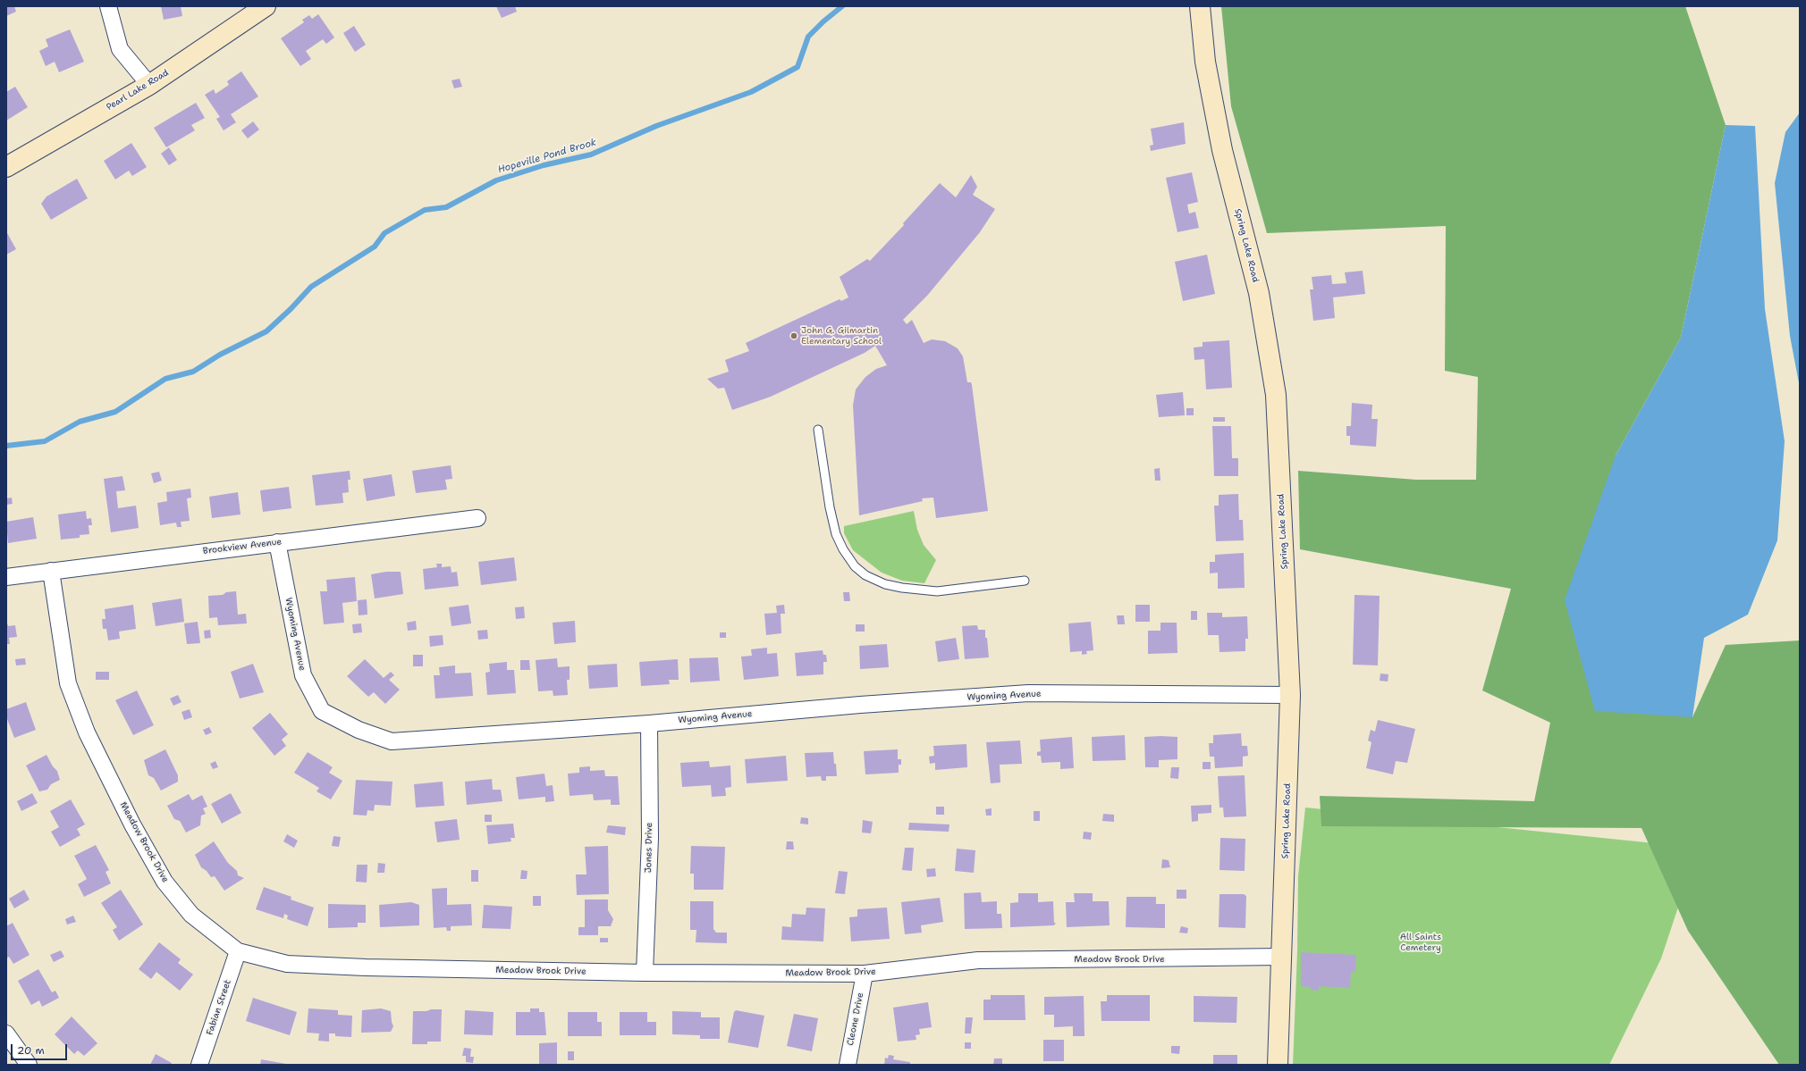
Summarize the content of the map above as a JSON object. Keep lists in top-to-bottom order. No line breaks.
{"streets":{"main road":["Pearl Lake Road","Spring Lake Road"],"street":["Brookview Avenue","Wyoming Avenue","Meadow Brook Drive","Jones Drive","Fabian Street","Cleone Drive"]},"crossings":[["Spring Lake Road","Wyoming Avenue"],["Spring Lake Road","Meadow Brook Drive"],["Brookview Avenue","Wyoming Avenue"],["Brookview Avenue","Meadow Brook Drive"],["Wyoming Avenue","Jones Drive"],["Meadow Brook Drive","Jones Drive"],["Meadow Brook Drive","Fabian Street"],["Meadow Brook Drive","Cleone Drive"]],"water":["Hopeville Pond Brook"],"parks":["All Saints Cemetery"],"places":["John G. Gilmartin Elementary School"],"scale_bar":"20 m"}
